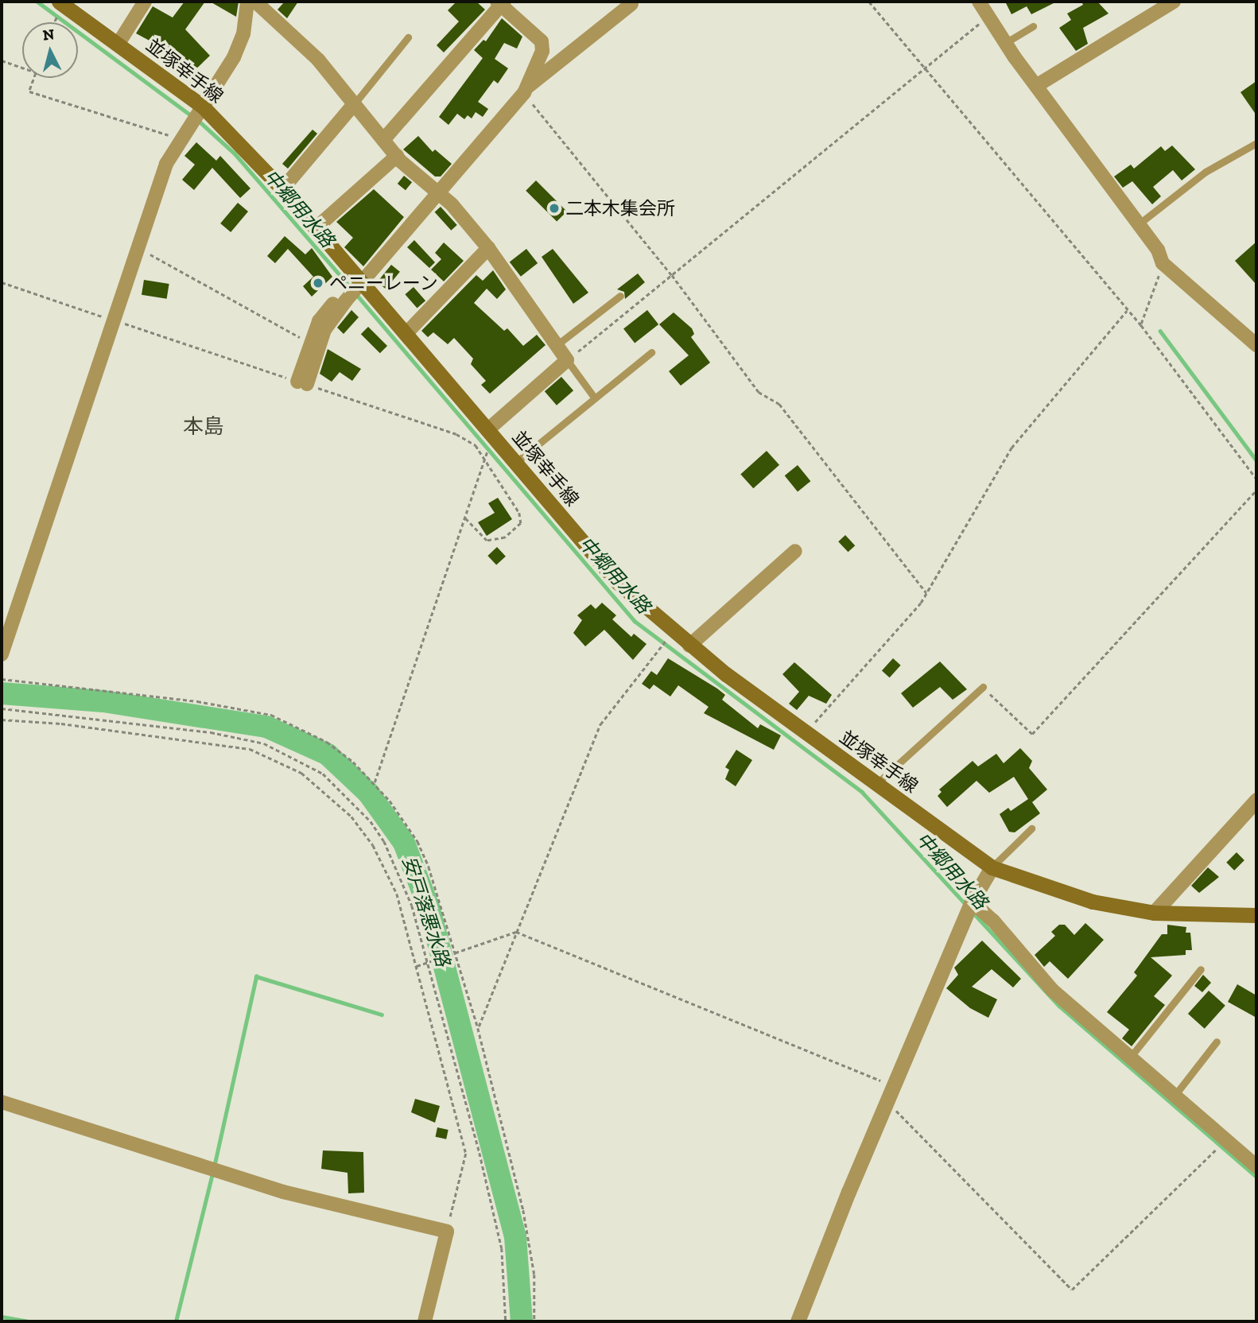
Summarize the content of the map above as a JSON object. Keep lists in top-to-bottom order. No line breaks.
{"streets":{"main road":["並塚幸手線"]},"districts":["本島"],"water":["中郷用水路","安戸落悪水路"],"places":["二本木集会所","ペニーレーン"],"north":"top"}
